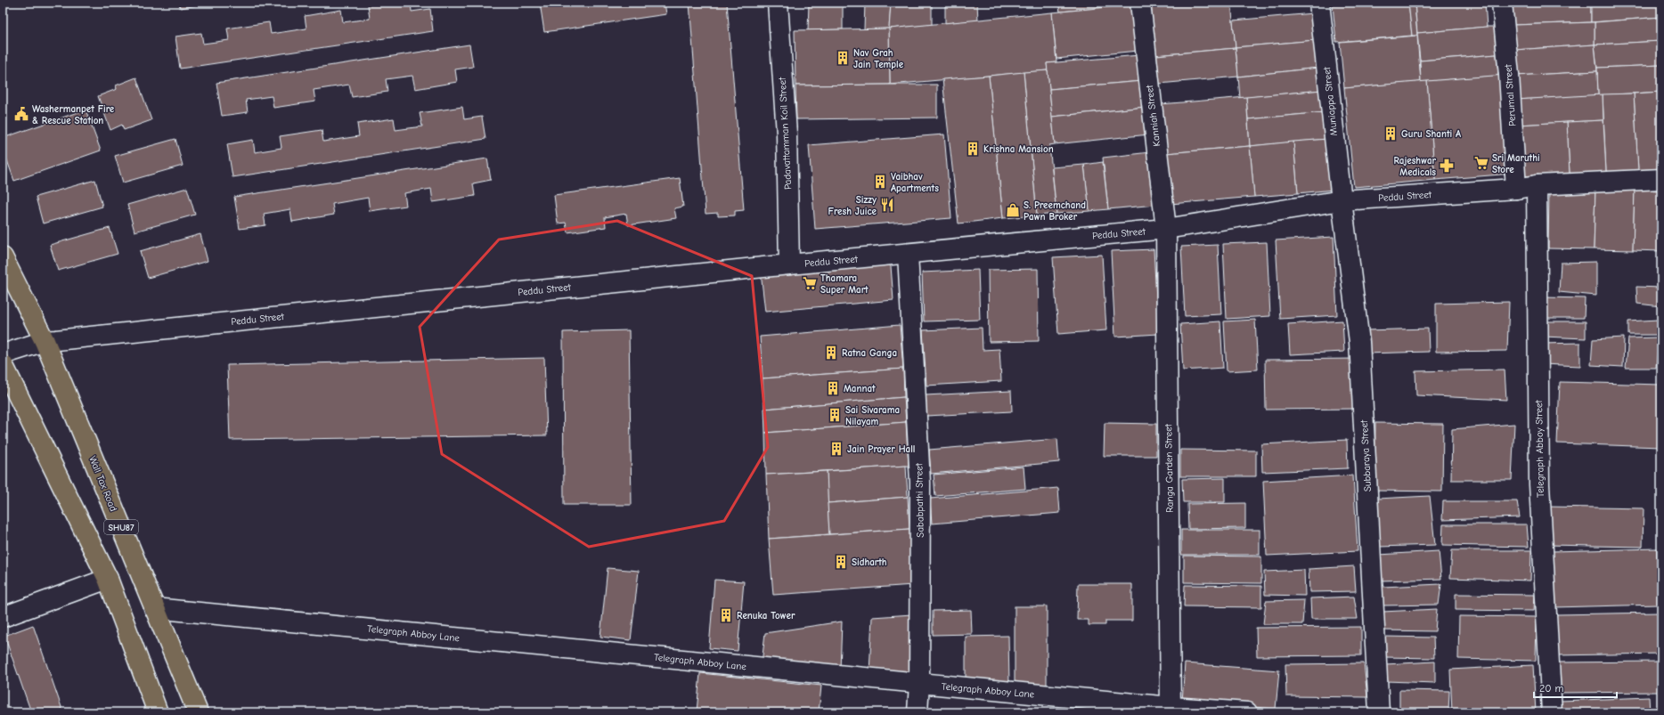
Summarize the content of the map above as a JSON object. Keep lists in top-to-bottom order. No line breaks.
{"streets":{"main road":["Wall Tax Road","SHU87"],"street":["Perumal Street","Muniappa Street","Kanniah Street","Padavattamman Koil Street","Peddu Street","Telegraph Abboy Street","Subbaraya Street","Ranga Garden Street","Sababpathi Street","Telegraph Abboy Lane"]},"crossings":[["Perumal Street","Peddu Street"],["Muniappa Street","Peddu Street"],["Muniappa Street","Subbaraya Street"],["Kanniah Street","Peddu Street"],["Kanniah Street","Ranga Garden Street"],["Padavattamman Koil Street","Peddu Street"],["Peddu Street","Telegraph Abboy Street"],["Peddu Street","Subbaraya Street"],["Peddu Street","Ranga Garden Street"],["Peddu Street","Wall Tax Road"],["Peddu Street","Sababpathi Street"],["Ranga Garden Street","Telegraph Abboy Lane"],["Wall Tax Road","Telegraph Abboy Lane"],["Sababpathi Street","Telegraph Abboy Lane"]],"places":{"building":["Nav Grah Jain Temple","Guru Shanti A","Krishna Mansion","Vaibhav Apartments","Ratna Ganga","Mannat","Sai Sivarama Nilayam","Jain Prayer Hall","Sidharth","Renuka Tower"],"public building":["Washermanpet Fire & Rescue Station"],"supermarket":["Sri Maruthi Store","Thamara Super Mart"],"pharmacy":["Rajeshwar Medicals"],"restaurant":["Sizzy Fresh Juice"],"shop":["S. Preemchand Pawn Broker"]},"scale_bar":"20 m"}
